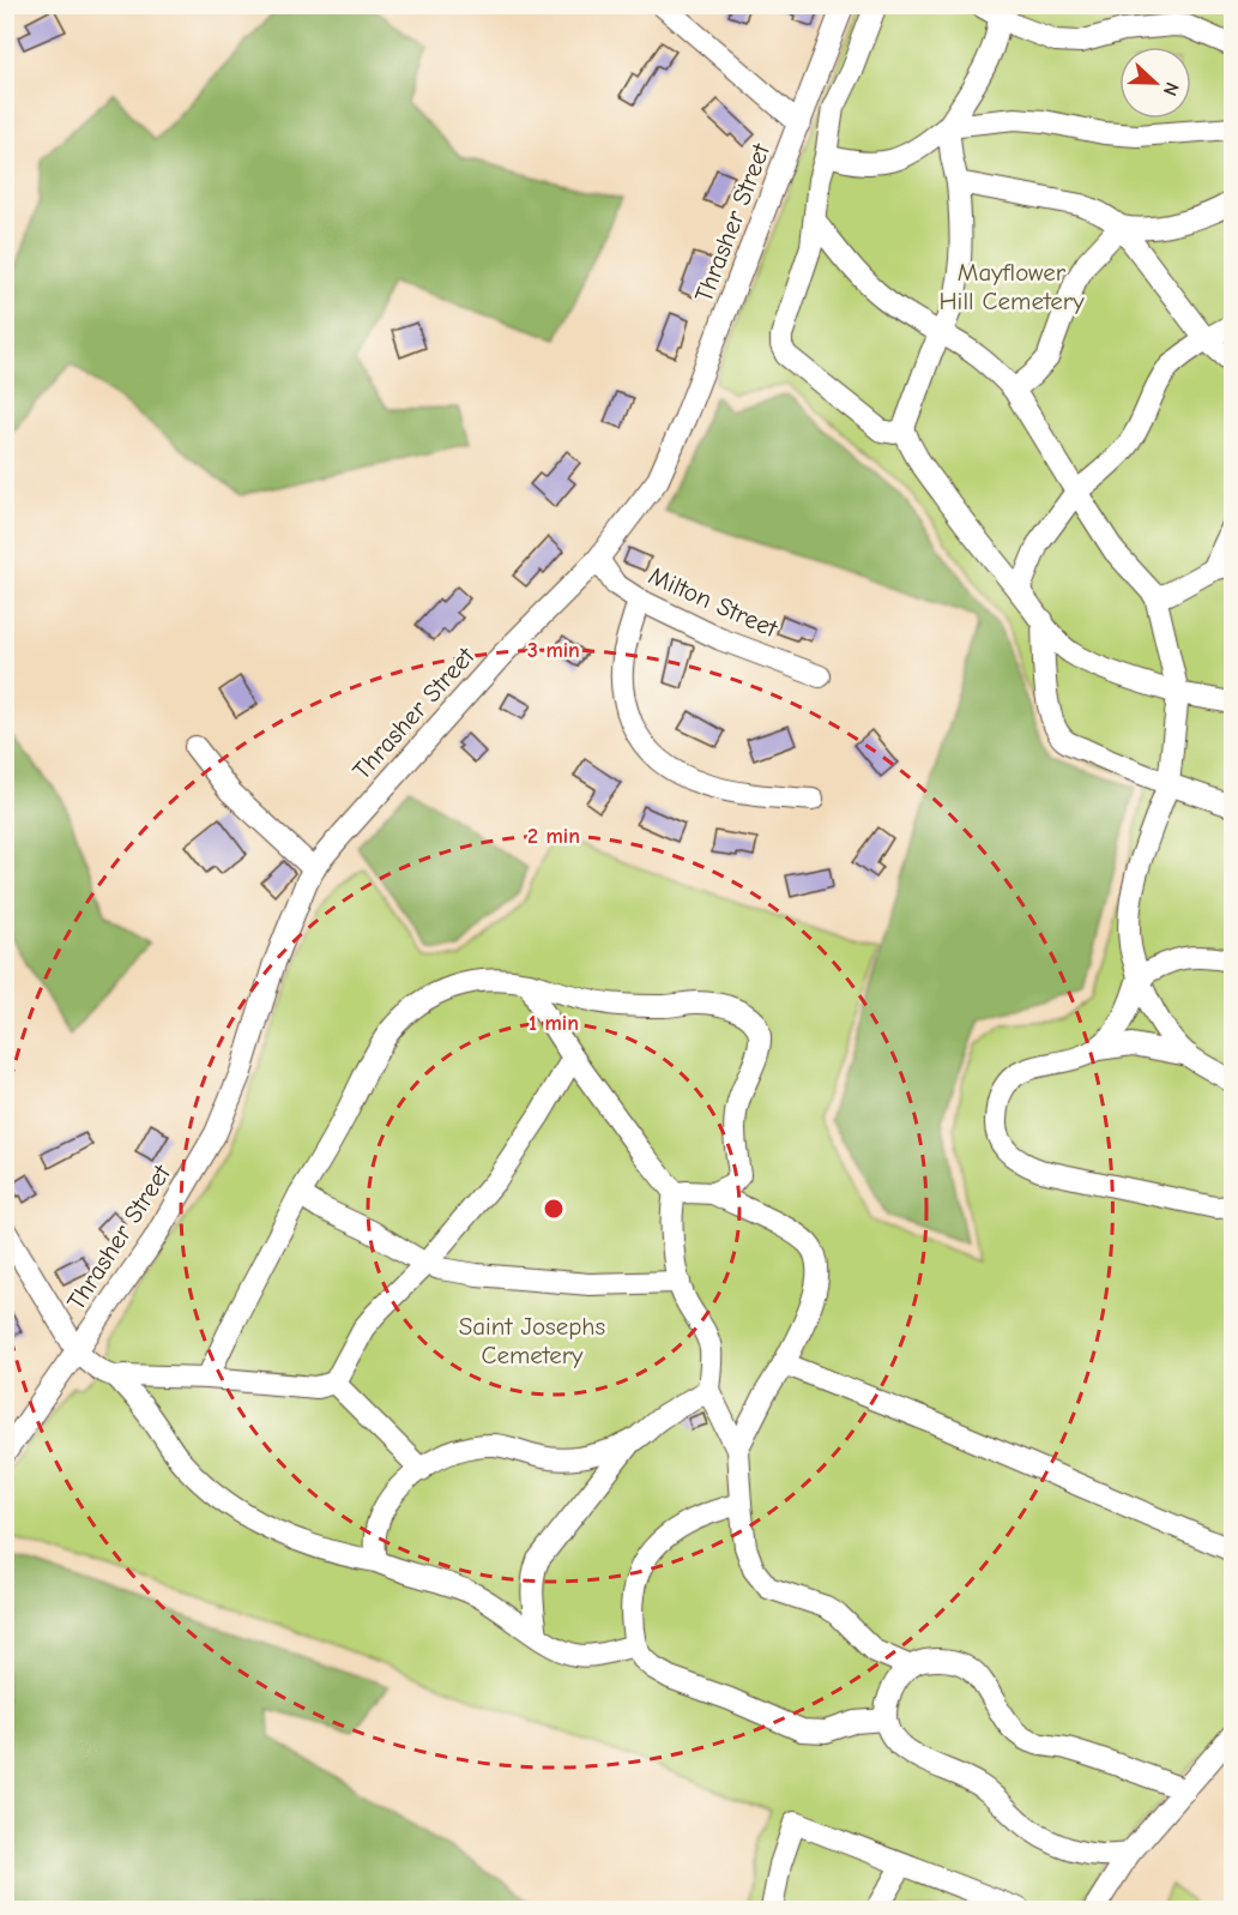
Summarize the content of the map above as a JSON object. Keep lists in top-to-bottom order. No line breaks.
{"streets":{"street":["Thrasher Street","Milton Street"]},"crossings":[["Thrasher Street","Milton Street"]],"parks":["Mayflower Hill Cemetery","Saint Josephs Cemetery"],"north":"right","rings":["3 min","2 min","1 min"]}
